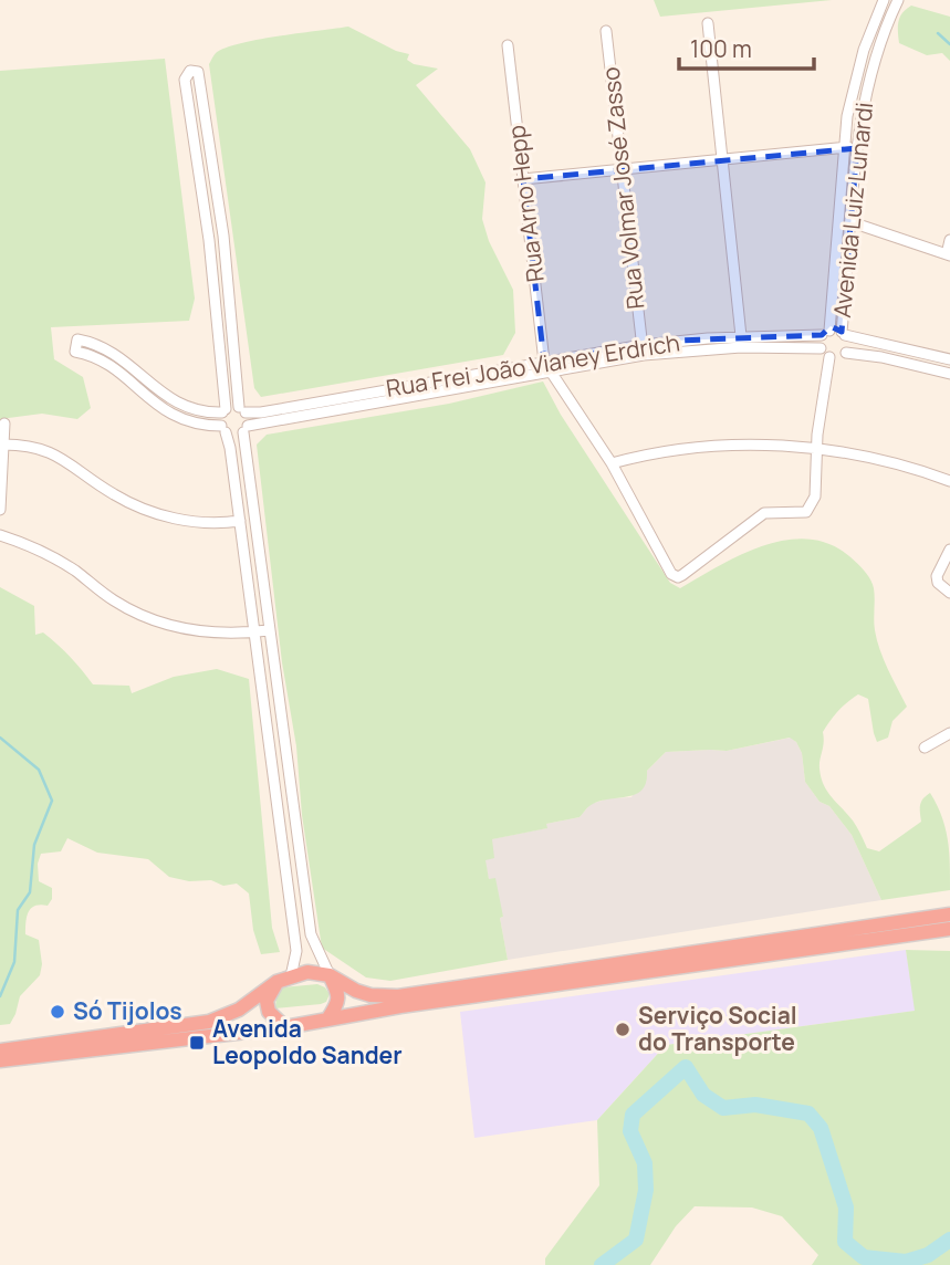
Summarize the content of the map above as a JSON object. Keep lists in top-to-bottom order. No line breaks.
{"streets":{"street":["Rua Volmar José Zasso","Rua Arno Hepp","Avenida Luiz Lunardi","Rua Frei João Vianey Erdrich"]},"crossings":[["Rua Volmar José Zasso","Rua Frei João Vianey Erdrich"],["Rua Arno Hepp","Rua Frei João Vianey Erdrich"],["Avenida Luiz Lunardi","Rua Frei João Vianey Erdrich"]],"places":{"other":["Só Tijolos","Serviço Social do Transporte"],"transit":["Avenida Leopoldo Sander"]},"scale_bar":"100 m"}
